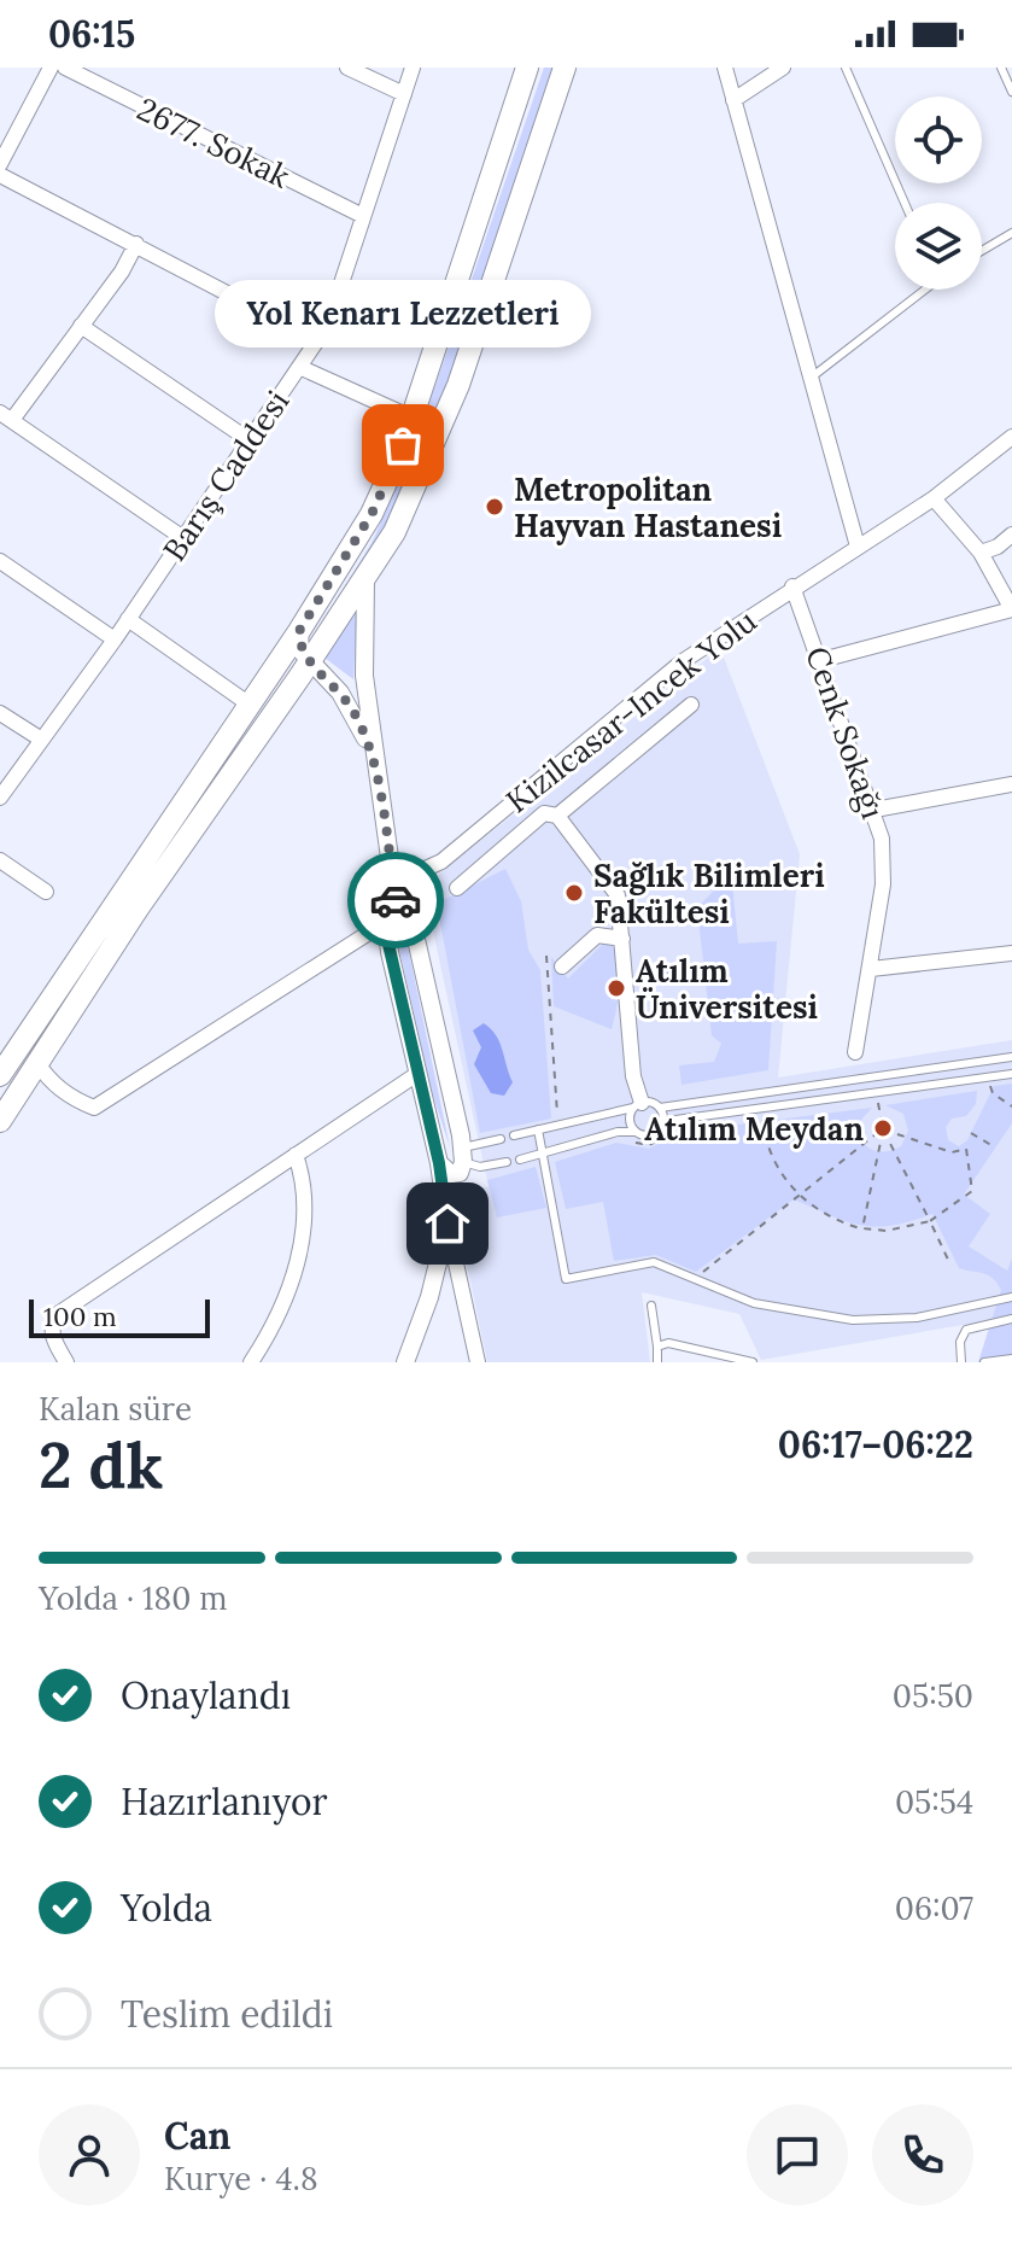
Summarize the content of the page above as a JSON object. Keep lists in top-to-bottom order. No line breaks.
{"streets":{"street":["2677. Sokak","Barış Caddesi","Kizilcasar-Incek Yolu","Cenk Sokağı"]},"crossings":[["2677. Sokak","Barış Caddesi"],["Kizilcasar-Incek Yolu","Cenk Sokağı"]],"places":["Yol Kenarı Lezzetleri","Metropolitan Hayvan Hastanesi","Sağlık Bilimleri Fakültesi","Atılım Üniversitesi","Atılım Meydan"],"scale_bar":"100 m","page":{"status":"06:15","bubble":"Yol Kenarı Lezzetleri","scale":"100 m","heading":["2 dk","Kalan süre","06:17–06:22"],"panel":["Can","Kurye · 4.8"],"bar":"Yolda · 180 m","list":[["Onaylandı","05:50"],["Hazırlanıyor","05:54"],["Yolda","06:07"],"Teslim edildi"]}}
